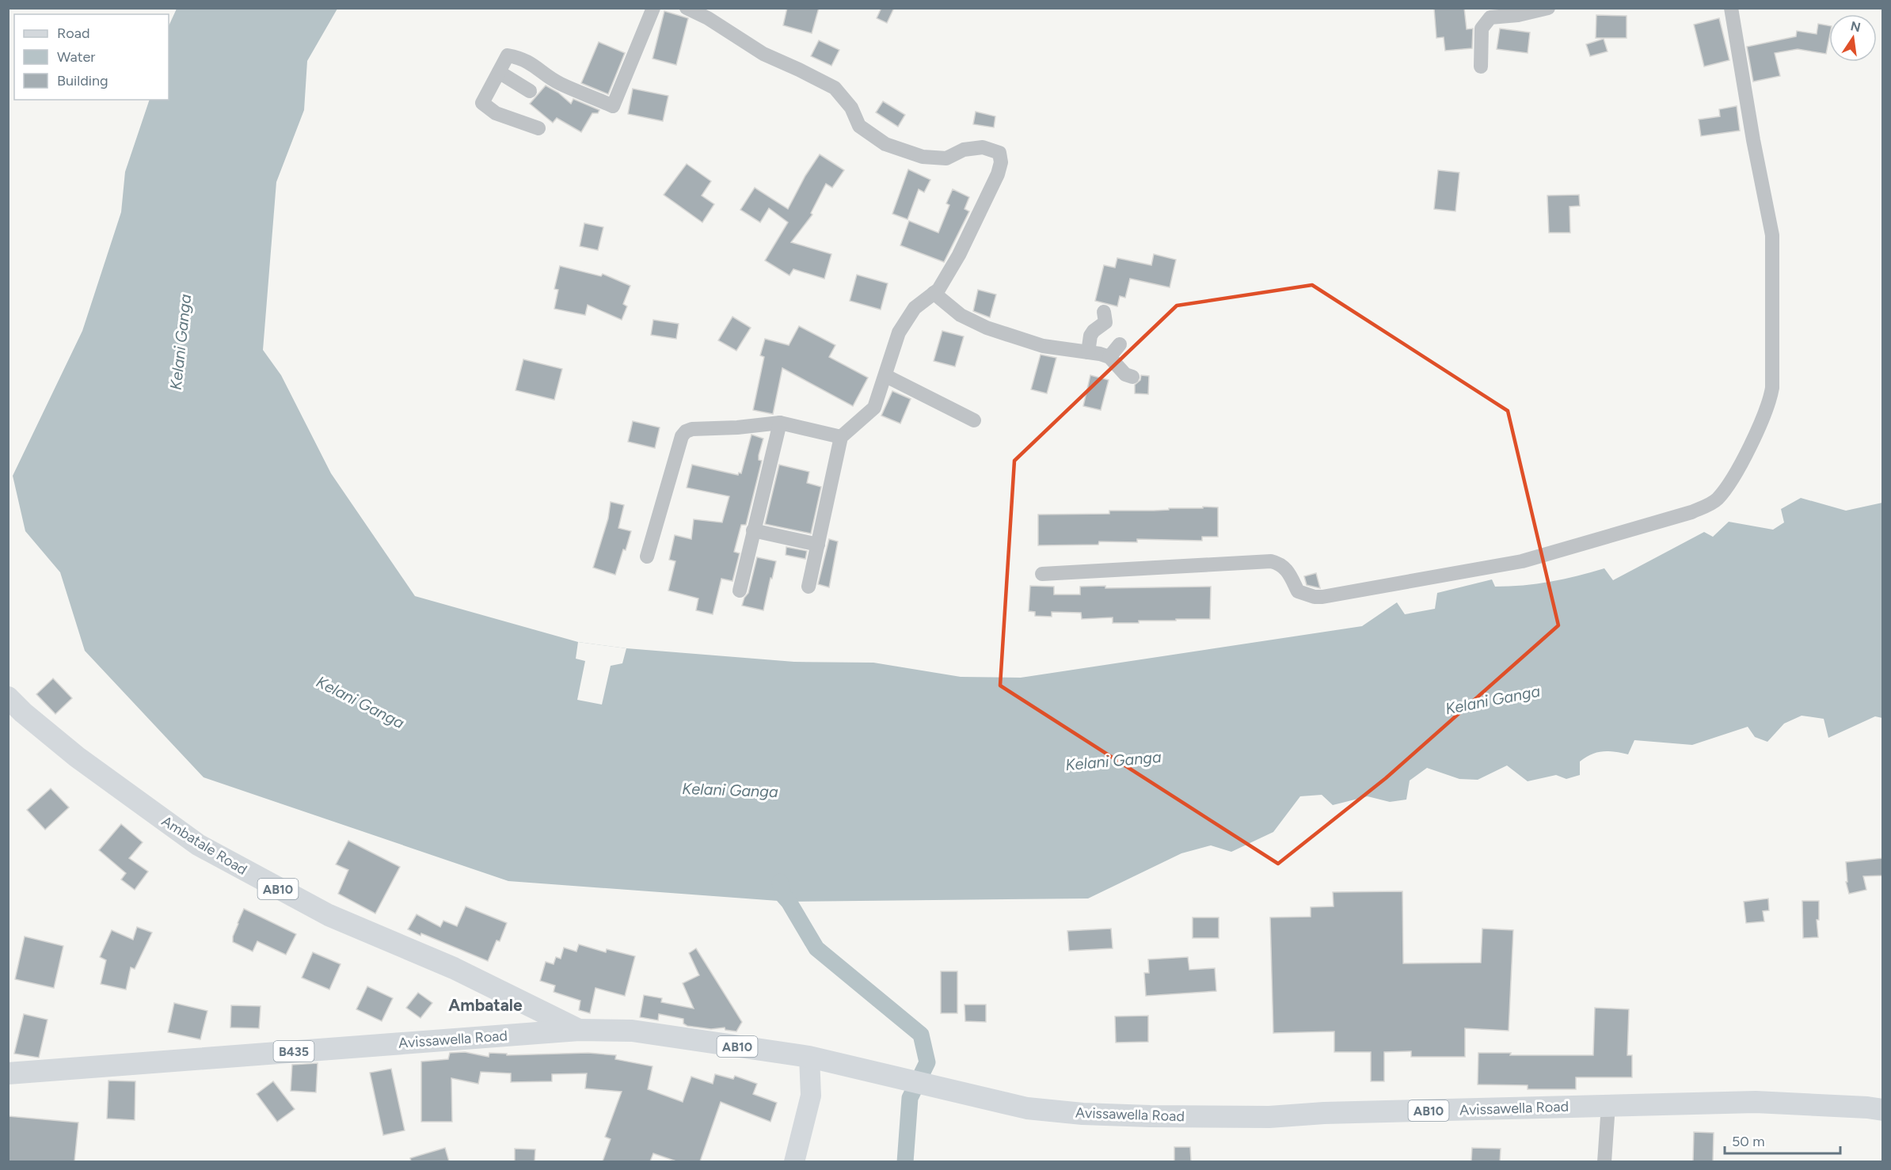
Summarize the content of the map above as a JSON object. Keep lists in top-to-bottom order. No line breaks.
{"streets":{"main road":["Ambatale Road","AB10","Avissawella Road","B435"]},"crossings":[["Ambatale Road","Avissawella Road"]],"districts":["Ambatale"],"water":["Kelani Ganga"],"legend":["Road","Water","Building"],"scale_bar":"50 m","north":"top"}
